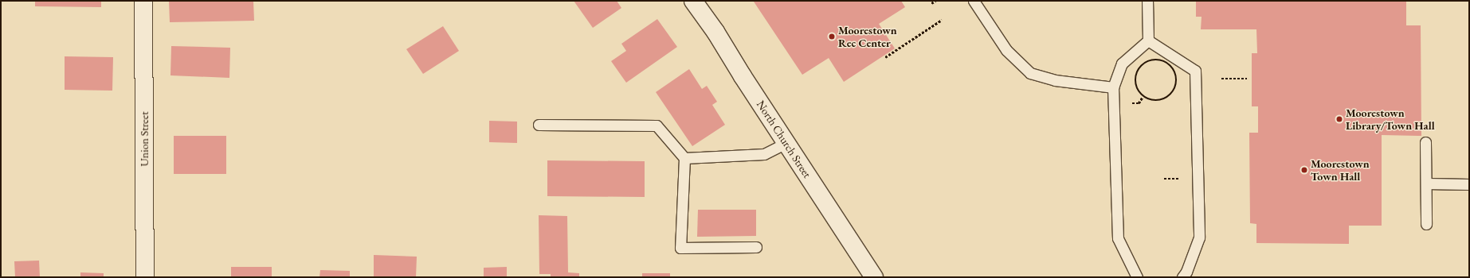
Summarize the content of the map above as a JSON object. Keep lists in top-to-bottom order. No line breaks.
{"streets":{"main road":["Union Street","North Church Street"]},"places":["Moorestown Rec Center","Moorestown Library/Town Hall","Moorestown Town Hall"]}
